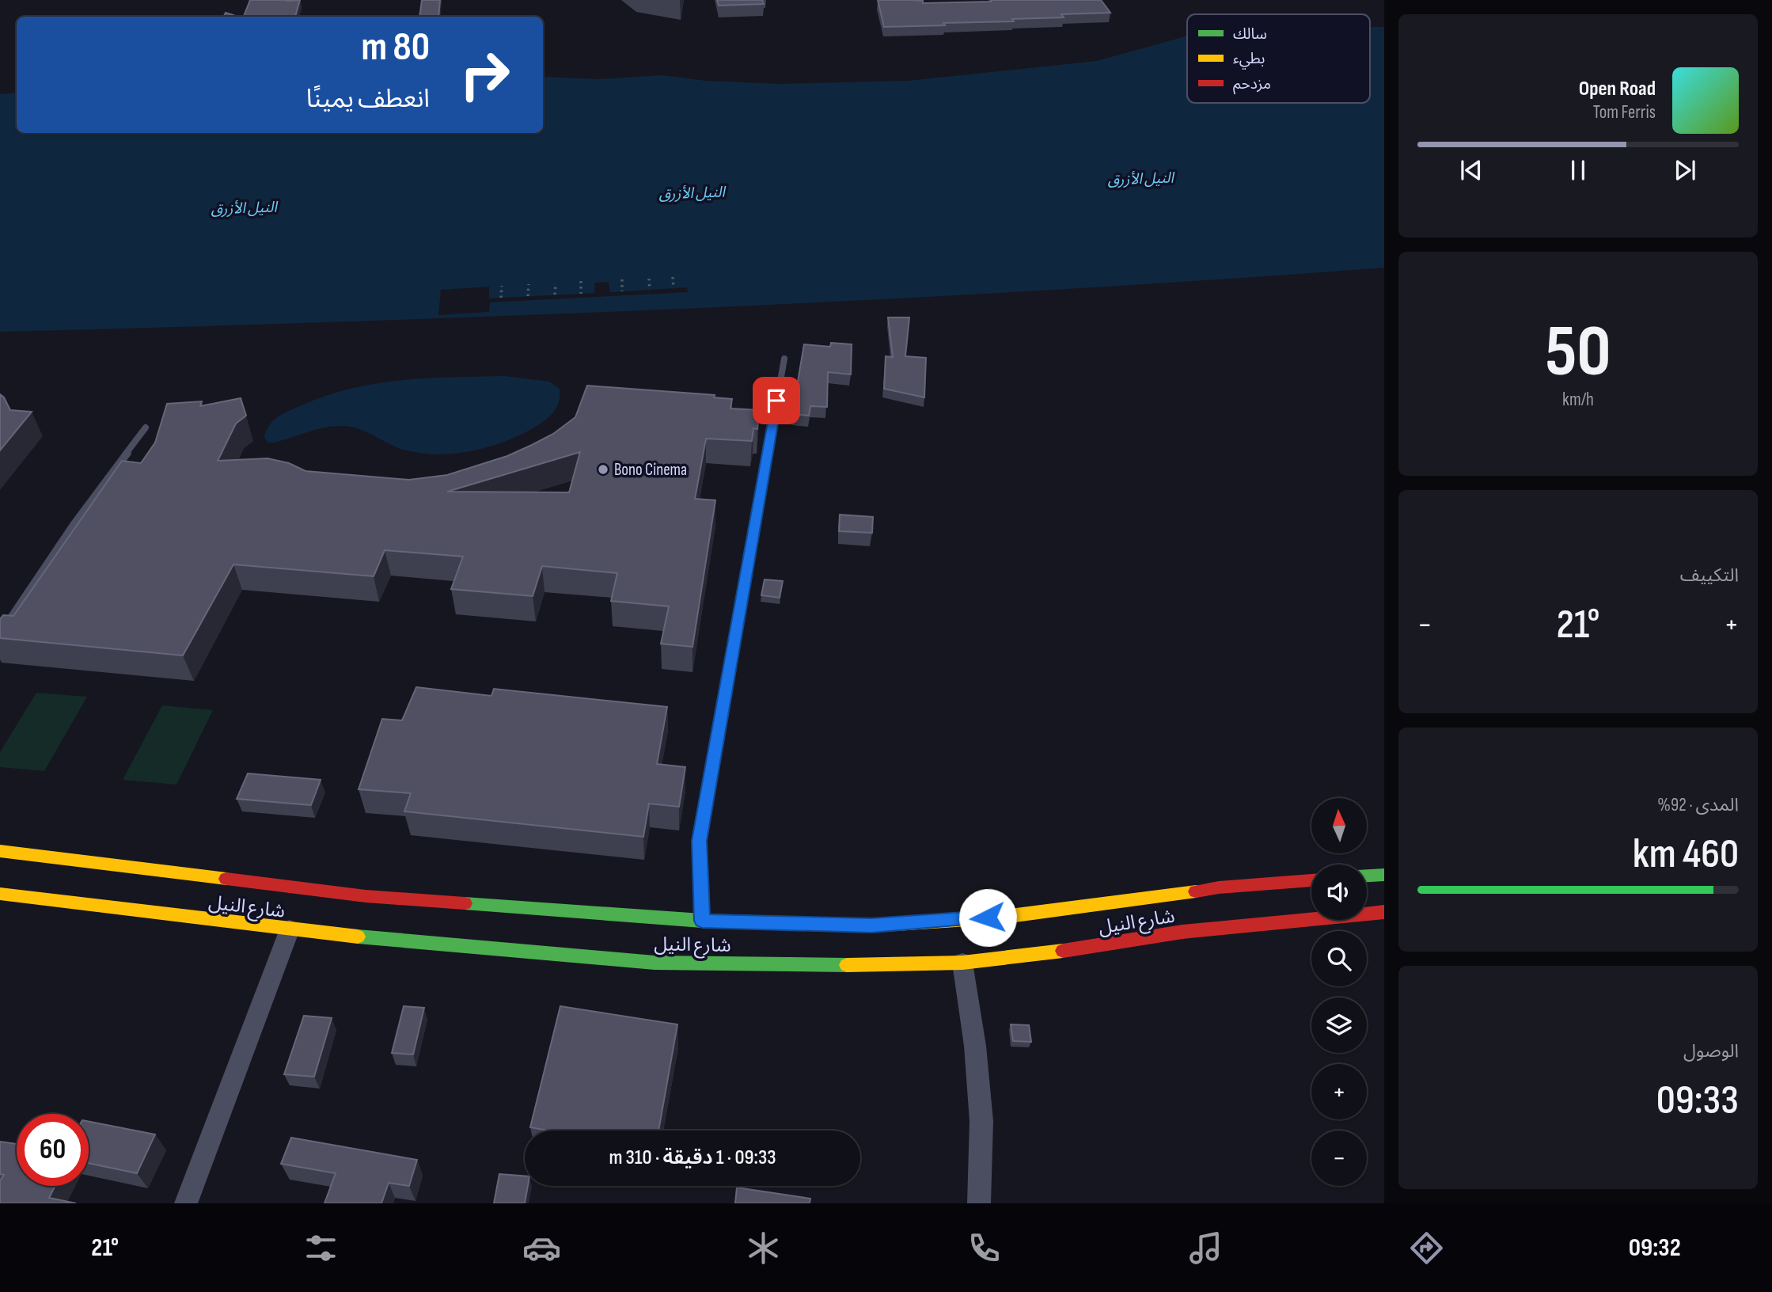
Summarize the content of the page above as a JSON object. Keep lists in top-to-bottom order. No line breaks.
{"streets":{"main road":["شارع النيل"]},"water":["النيل الأزرق"],"places":["Bono Cinema"],"legend":["سالك","بطيء","مزدحم"],"north":"top","page":{"turn":["80 m","انعطف يمينًا"],"song":["Open Road","Tom Ferris"],"tile":[["50","km/h"],"التكييف",["المدى · 92%","460 km"],["الوصول","09:33"]],"heat":["−","21°","+"],"map_buttons":["+","−"],"limit":"60","trip":"09:33 · 1 دقيقة · 310 m","tabs":["09:32","21°"]}}
